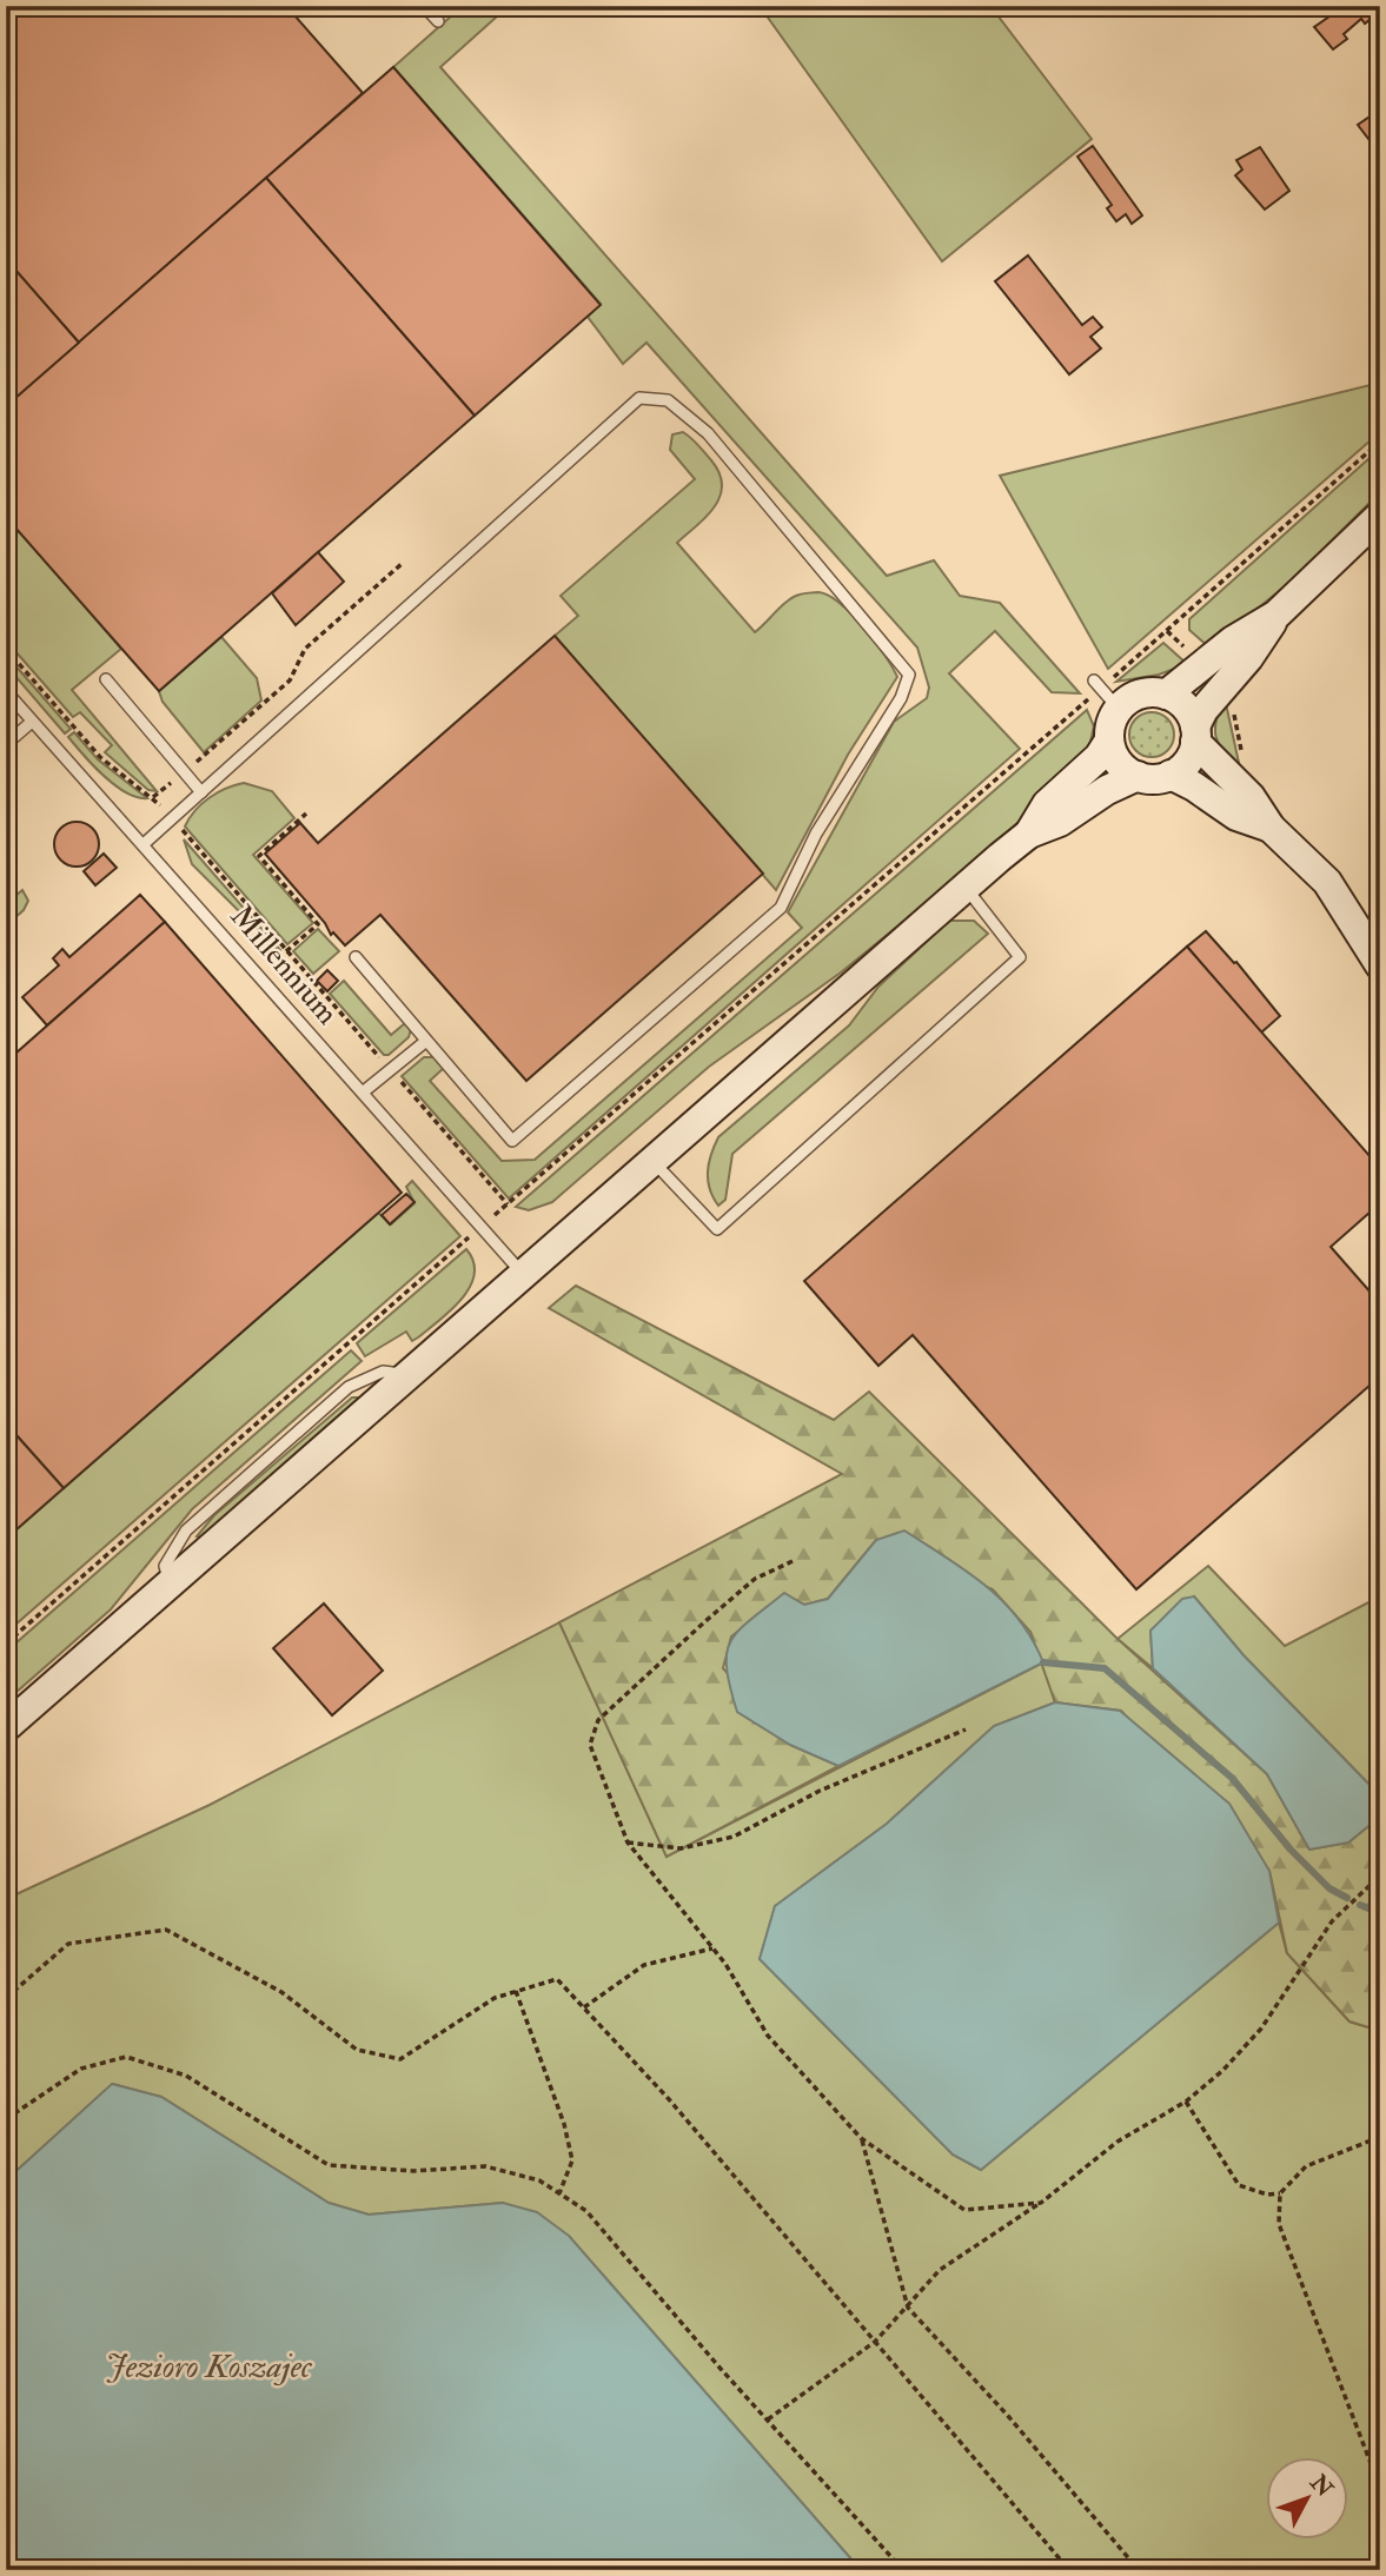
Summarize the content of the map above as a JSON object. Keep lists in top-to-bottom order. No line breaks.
{"streets":{"lane":["Millennium"]},"water":["Jezioro Koszajec"],"north":"top right"}
